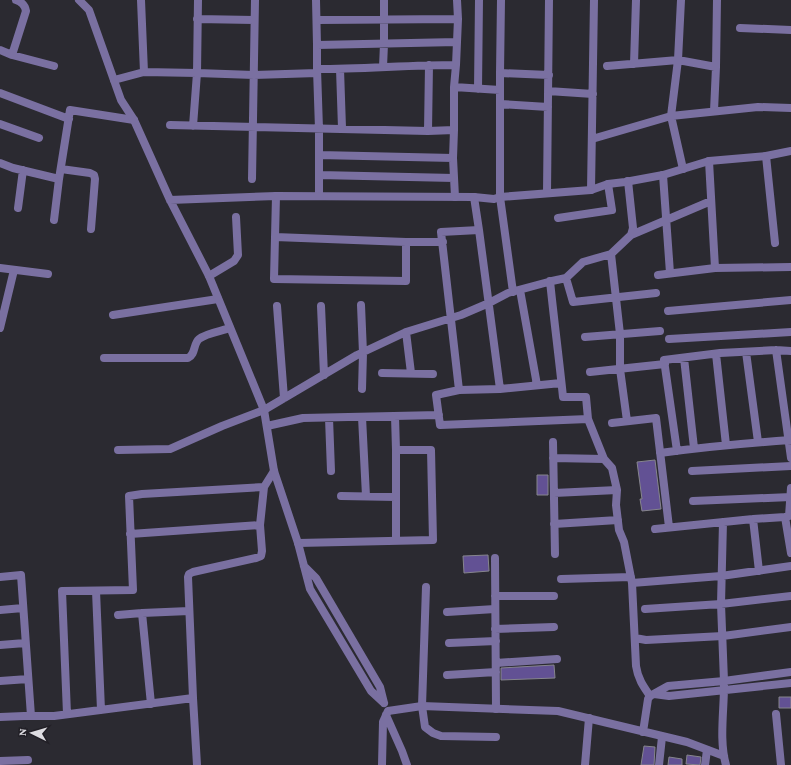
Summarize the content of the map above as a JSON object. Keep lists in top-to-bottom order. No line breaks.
{"north":"left"}
